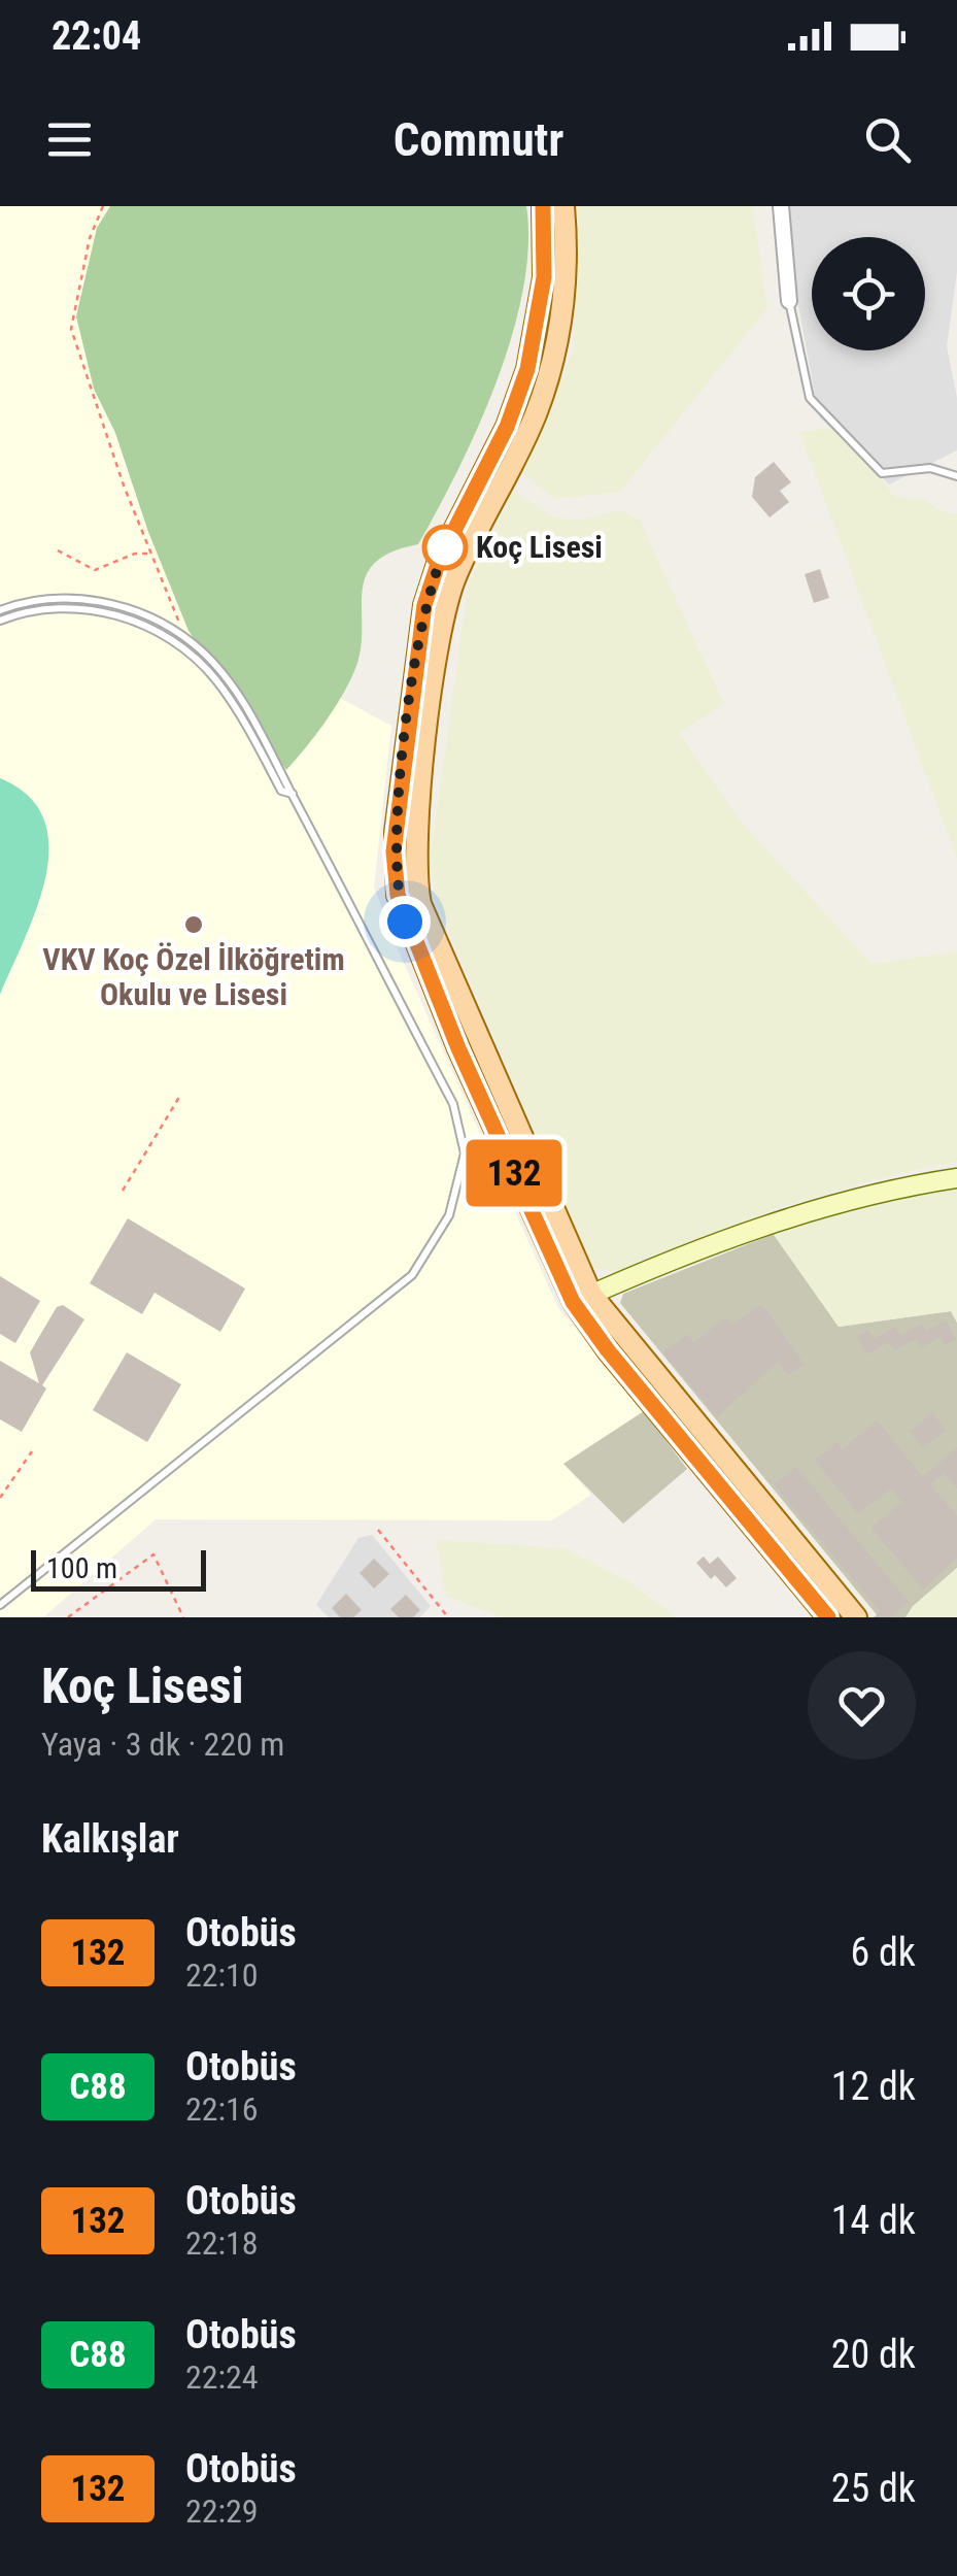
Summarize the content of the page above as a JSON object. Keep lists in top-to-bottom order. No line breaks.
{"places":["Koç Lisesi","VKV Koç Özel İlköğretim Okulu ve Lisesi"],"lines":["bus line 132"],"scale_bar":"100 m","page":{"status":"22:04","header":"Commutr","on_map":"132","scale":"100 m","heading":[["Koç Lisesi","Yaya · 3 dk · 220 m"],"Kalkışlar"],"list":[{"mark":"132","name":"Otobüs","note":"22:10","value":"6 dk"},{"mark":"C88","name":"Otobüs","note":"22:16","value":"12 dk"},{"mark":"132","name":"Otobüs","note":"22:18","value":"14 dk"},{"mark":"C88","name":"Otobüs","note":"22:24","value":"20 dk"},{"mark":"132","name":"Otobüs","note":"22:29","value":"25 dk"}]}}
